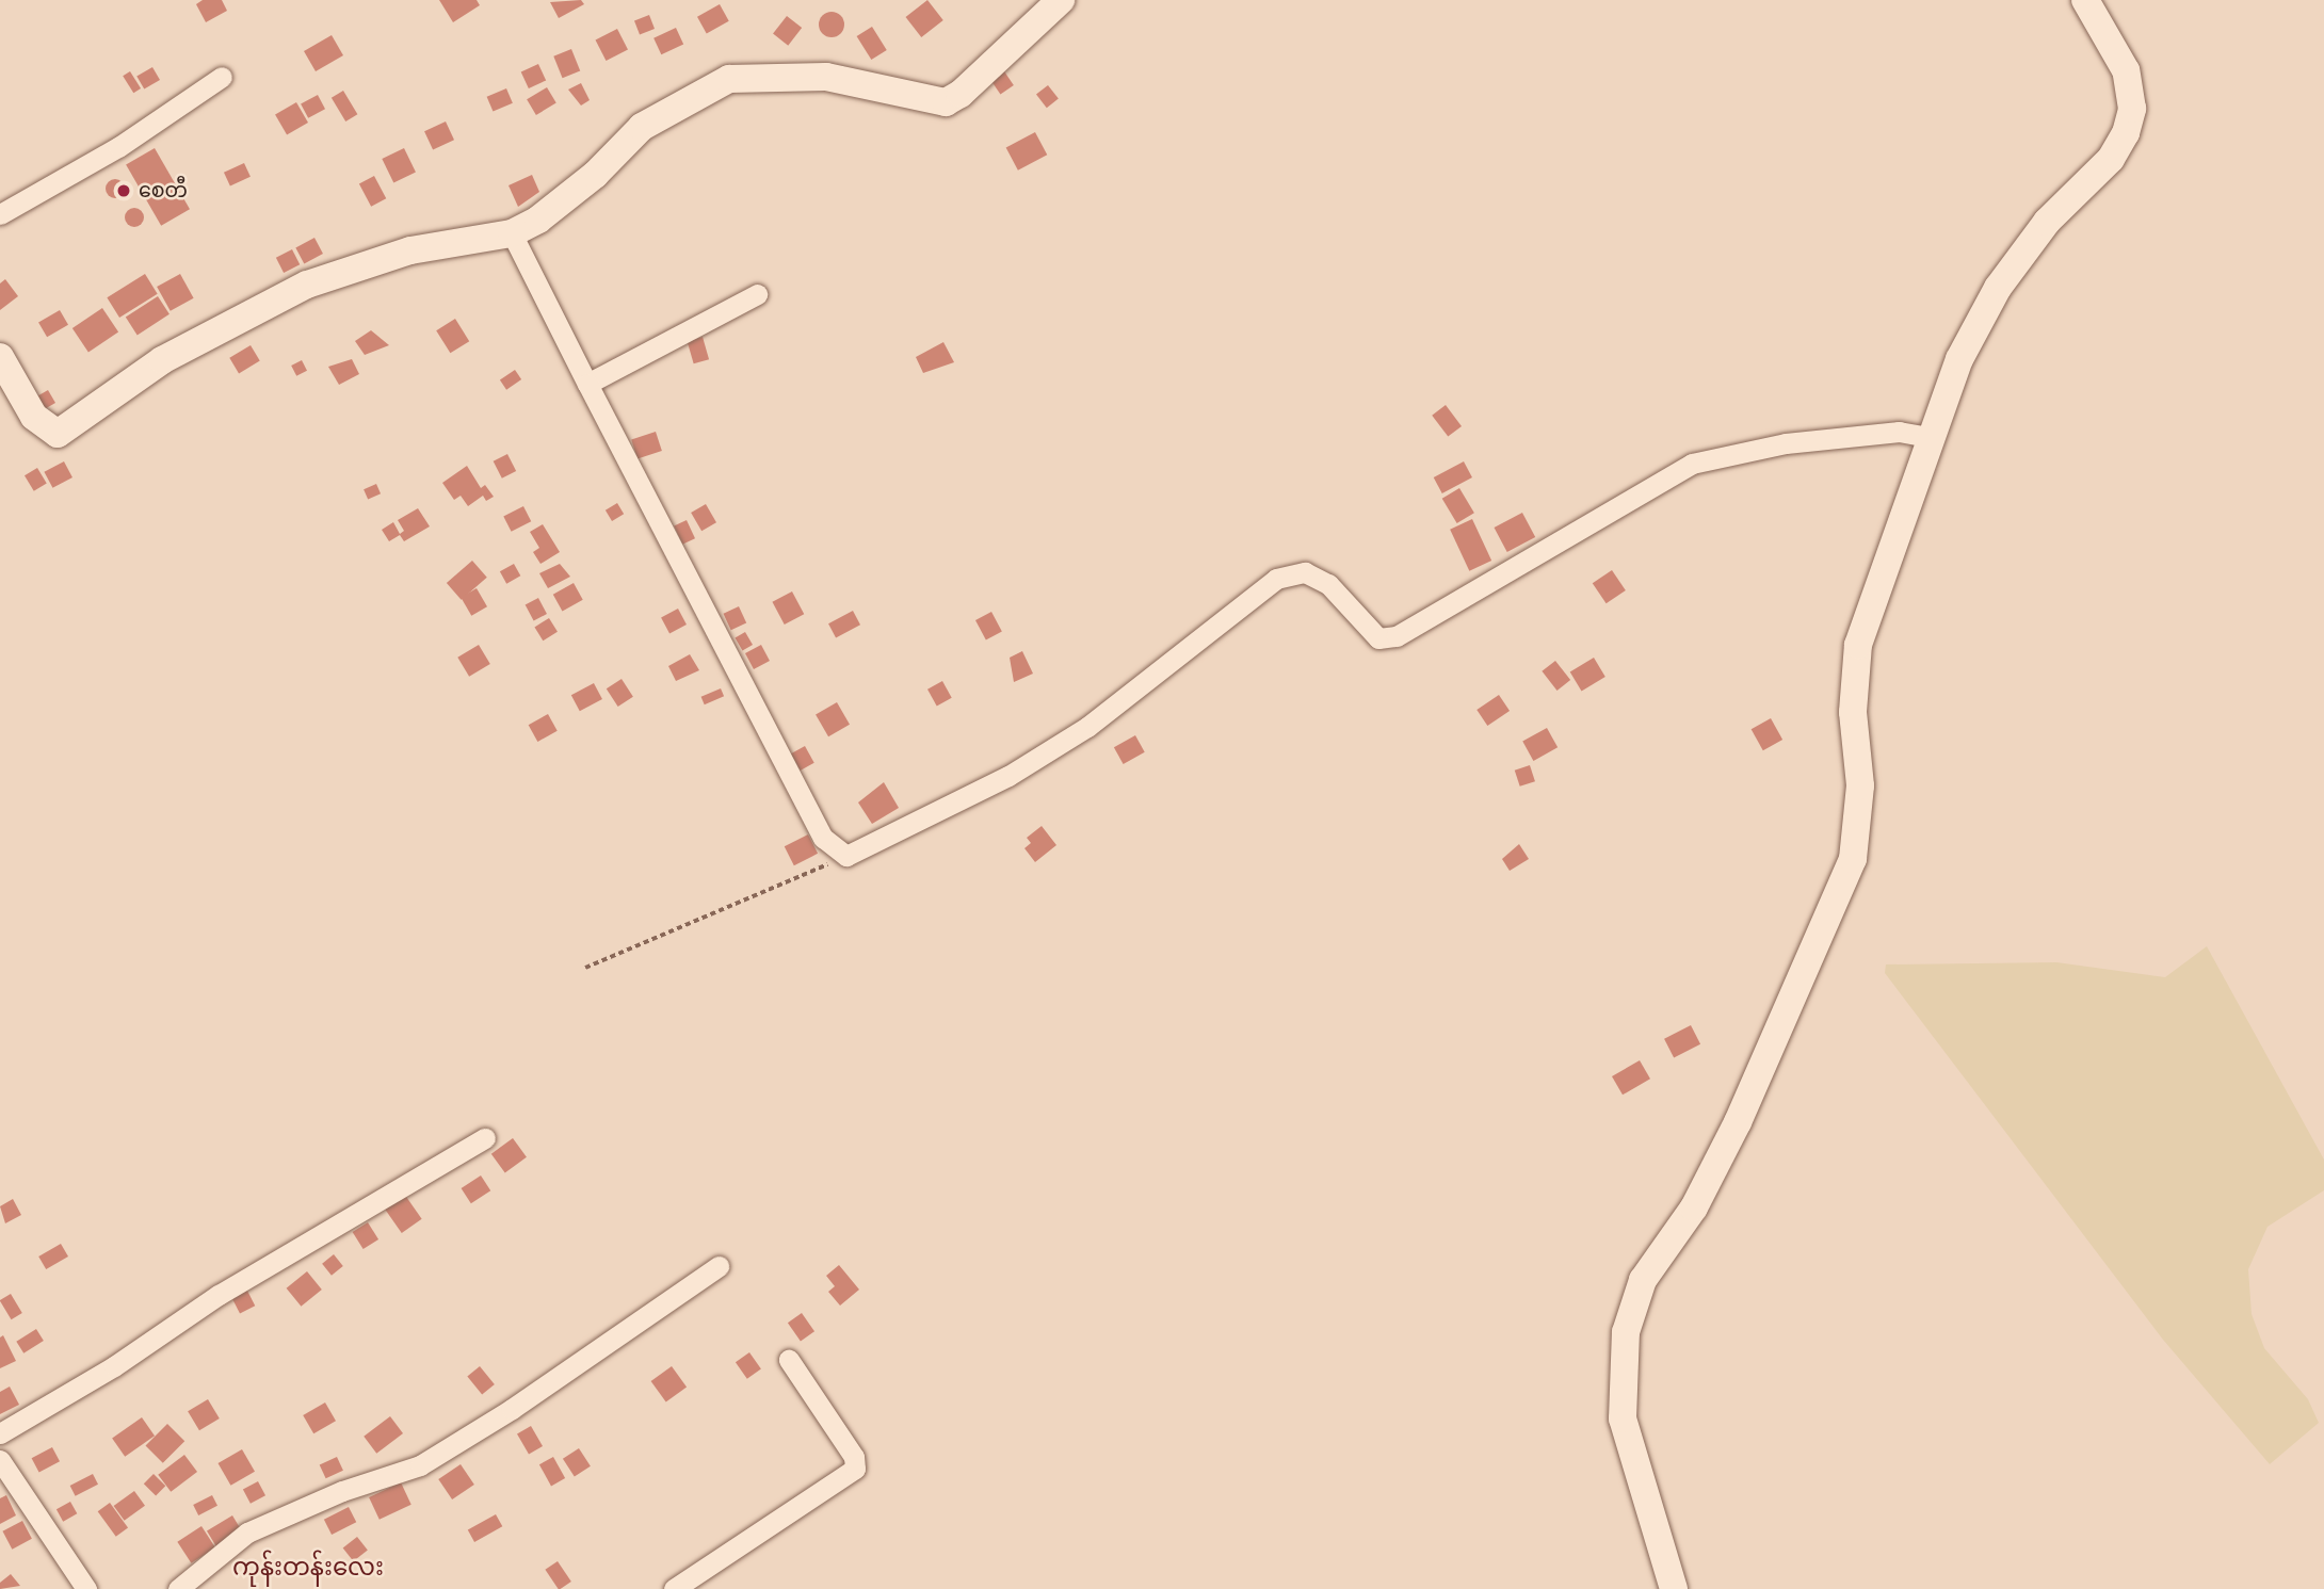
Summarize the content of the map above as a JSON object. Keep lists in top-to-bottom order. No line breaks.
{"districts":["ကုန်းတန်းလေး"],"places":["စေတီ"]}
